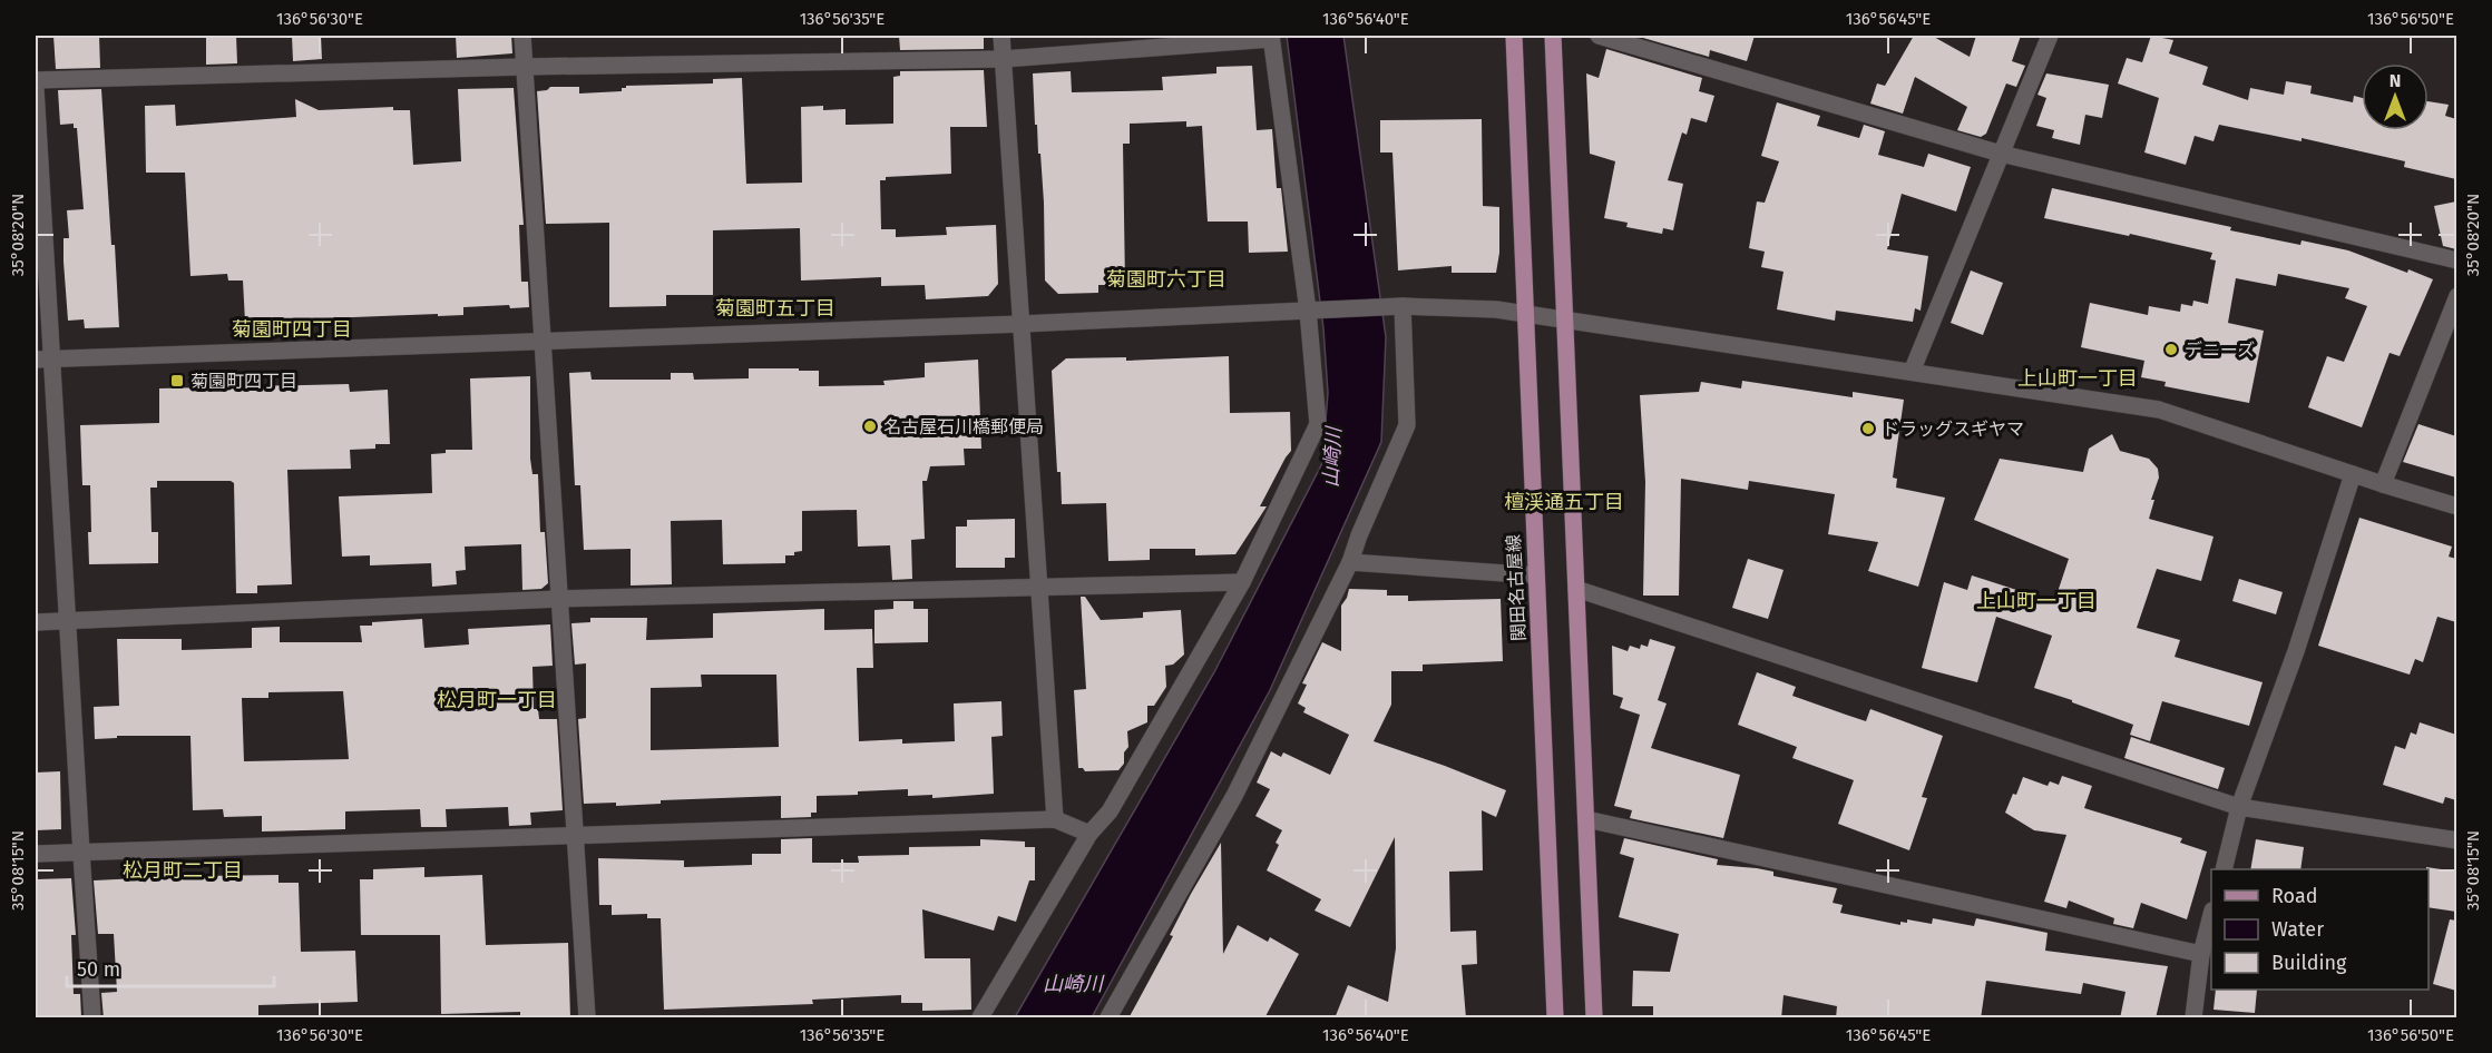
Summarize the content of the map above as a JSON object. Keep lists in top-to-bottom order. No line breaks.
{"streets":{"main road":["関田名古屋線"]},"districts":["菊園町六丁目","菊園町五丁目","菊園町四丁目","上山町一丁目","檀渓通五丁目","上山町一丁目","松月町一丁目","松月町二丁目"],"water":["山崎川"],"places":{"other":["デニーズ","名古屋石川橋郵便局","ドラッグスギヤマ"],"transit":["菊園町四丁目"]},"legend":["Road","Water","Building"],"scale_bar":"50 m","north":"top","coordinates":["136°56'30\"E","136°56'35\"E","136°56'40\"E","136°56'45\"E","136°56'50\"E","35°08'20\"N","35°08'15\"N"]}
